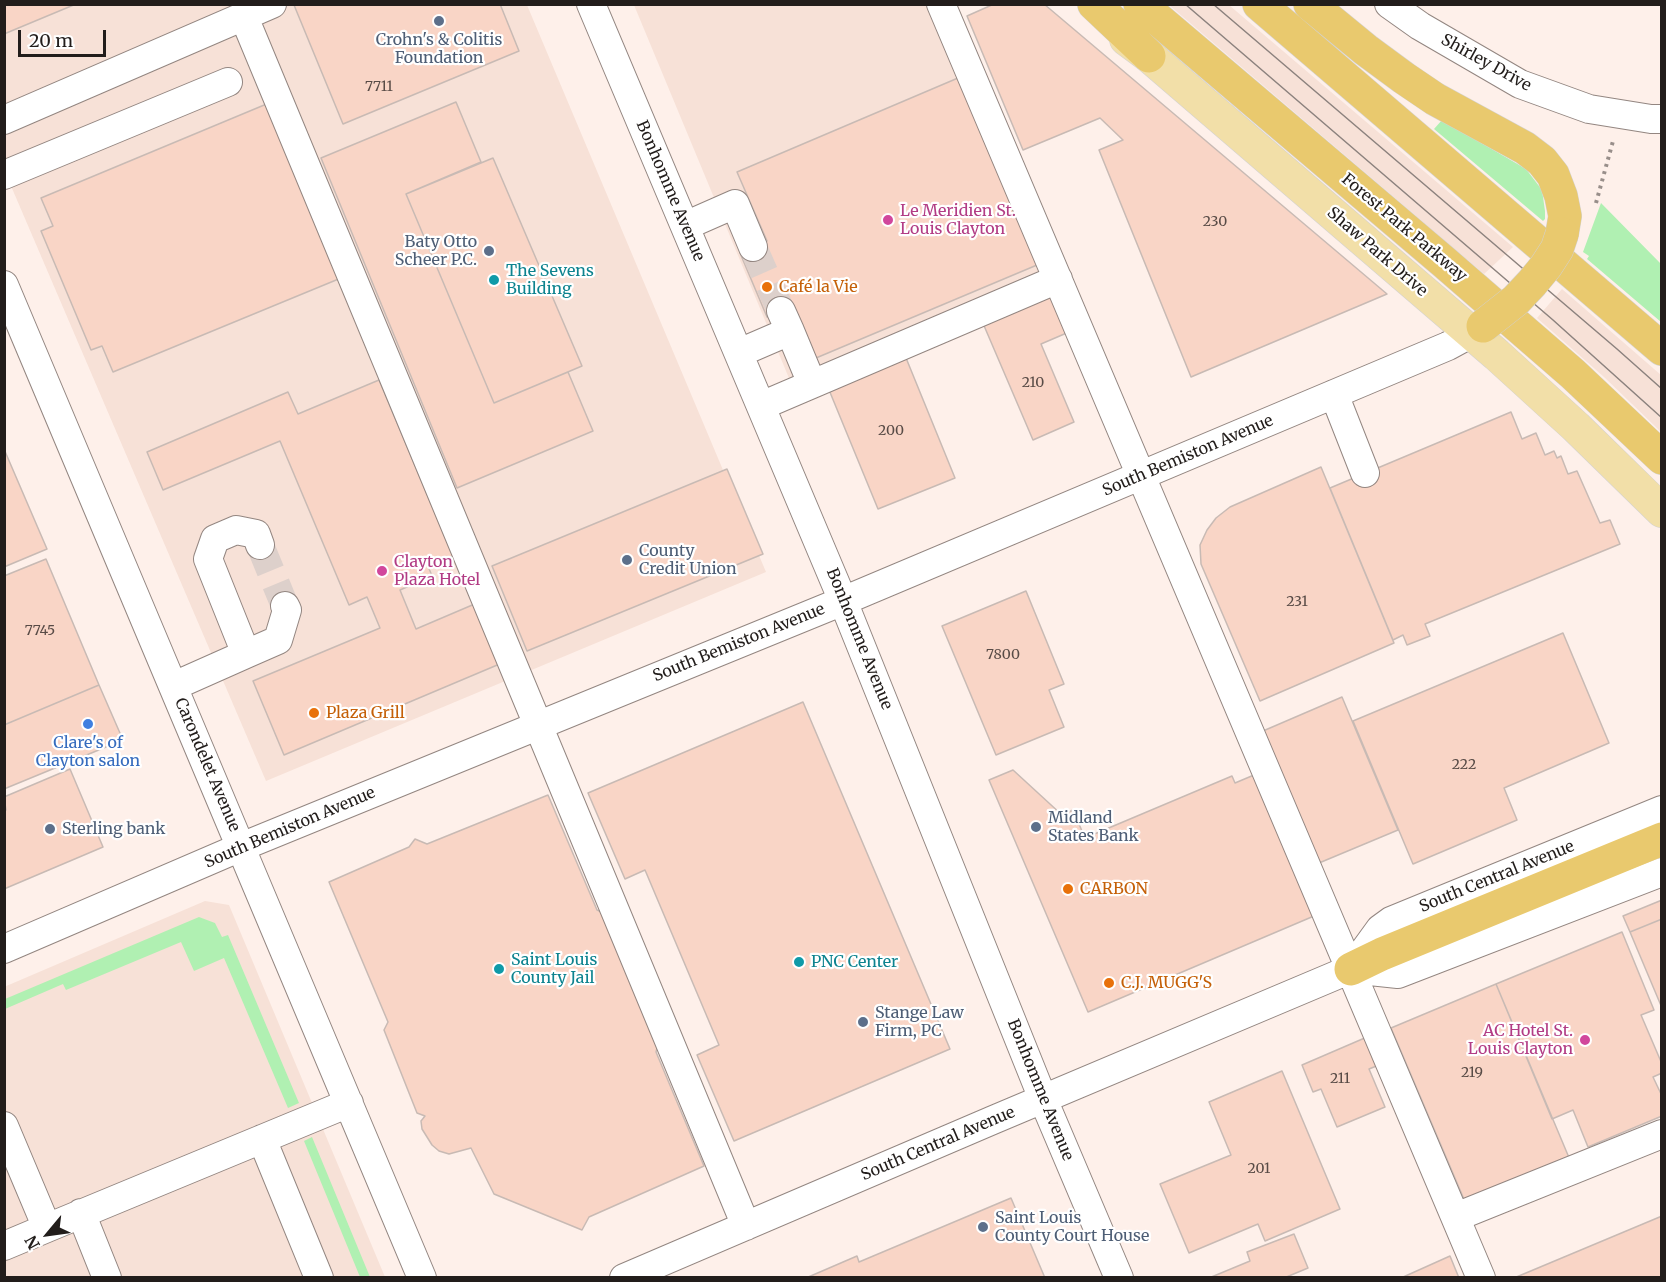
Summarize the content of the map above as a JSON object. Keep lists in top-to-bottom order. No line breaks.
{"streets":{"highway":["Forest Park Parkway"],"main road":["Shaw Park Drive"],"street":["Shirley Drive","Bonhomme Avenue","South Bemiston Avenue","Carondelet Avenue","South Central Avenue"]},"crossings":[["Bonhomme Avenue","South Bemiston Avenue"],["Bonhomme Avenue","South Central Avenue"],["Shaw Park Drive","South Bemiston Avenue"],["South Bemiston Avenue","Carondelet Avenue"]],"places":["Crohn's & Colitis Foundation","Le Meridien St. Louis Clayton","Baty Otto Scheer P.C.","The Sevens Building","Café la Vie","County Credit Union","Clayton Plaza Hotel","Plaza Grill","Clare's of Clayton salon","Midland States Bank","Sterling bank","CARBON","PNC Center","Saint Louis County Jail","C.J. MUGG'S","Stange Law Firm, PC","AC Hotel St. Louis Clayton","Saint Louis County Court House"],"house_numbers":["7711","230","210","200","231","7745","7800","222","219","211","201"],"scale_bar":"20 m","north":"bottom left"}
